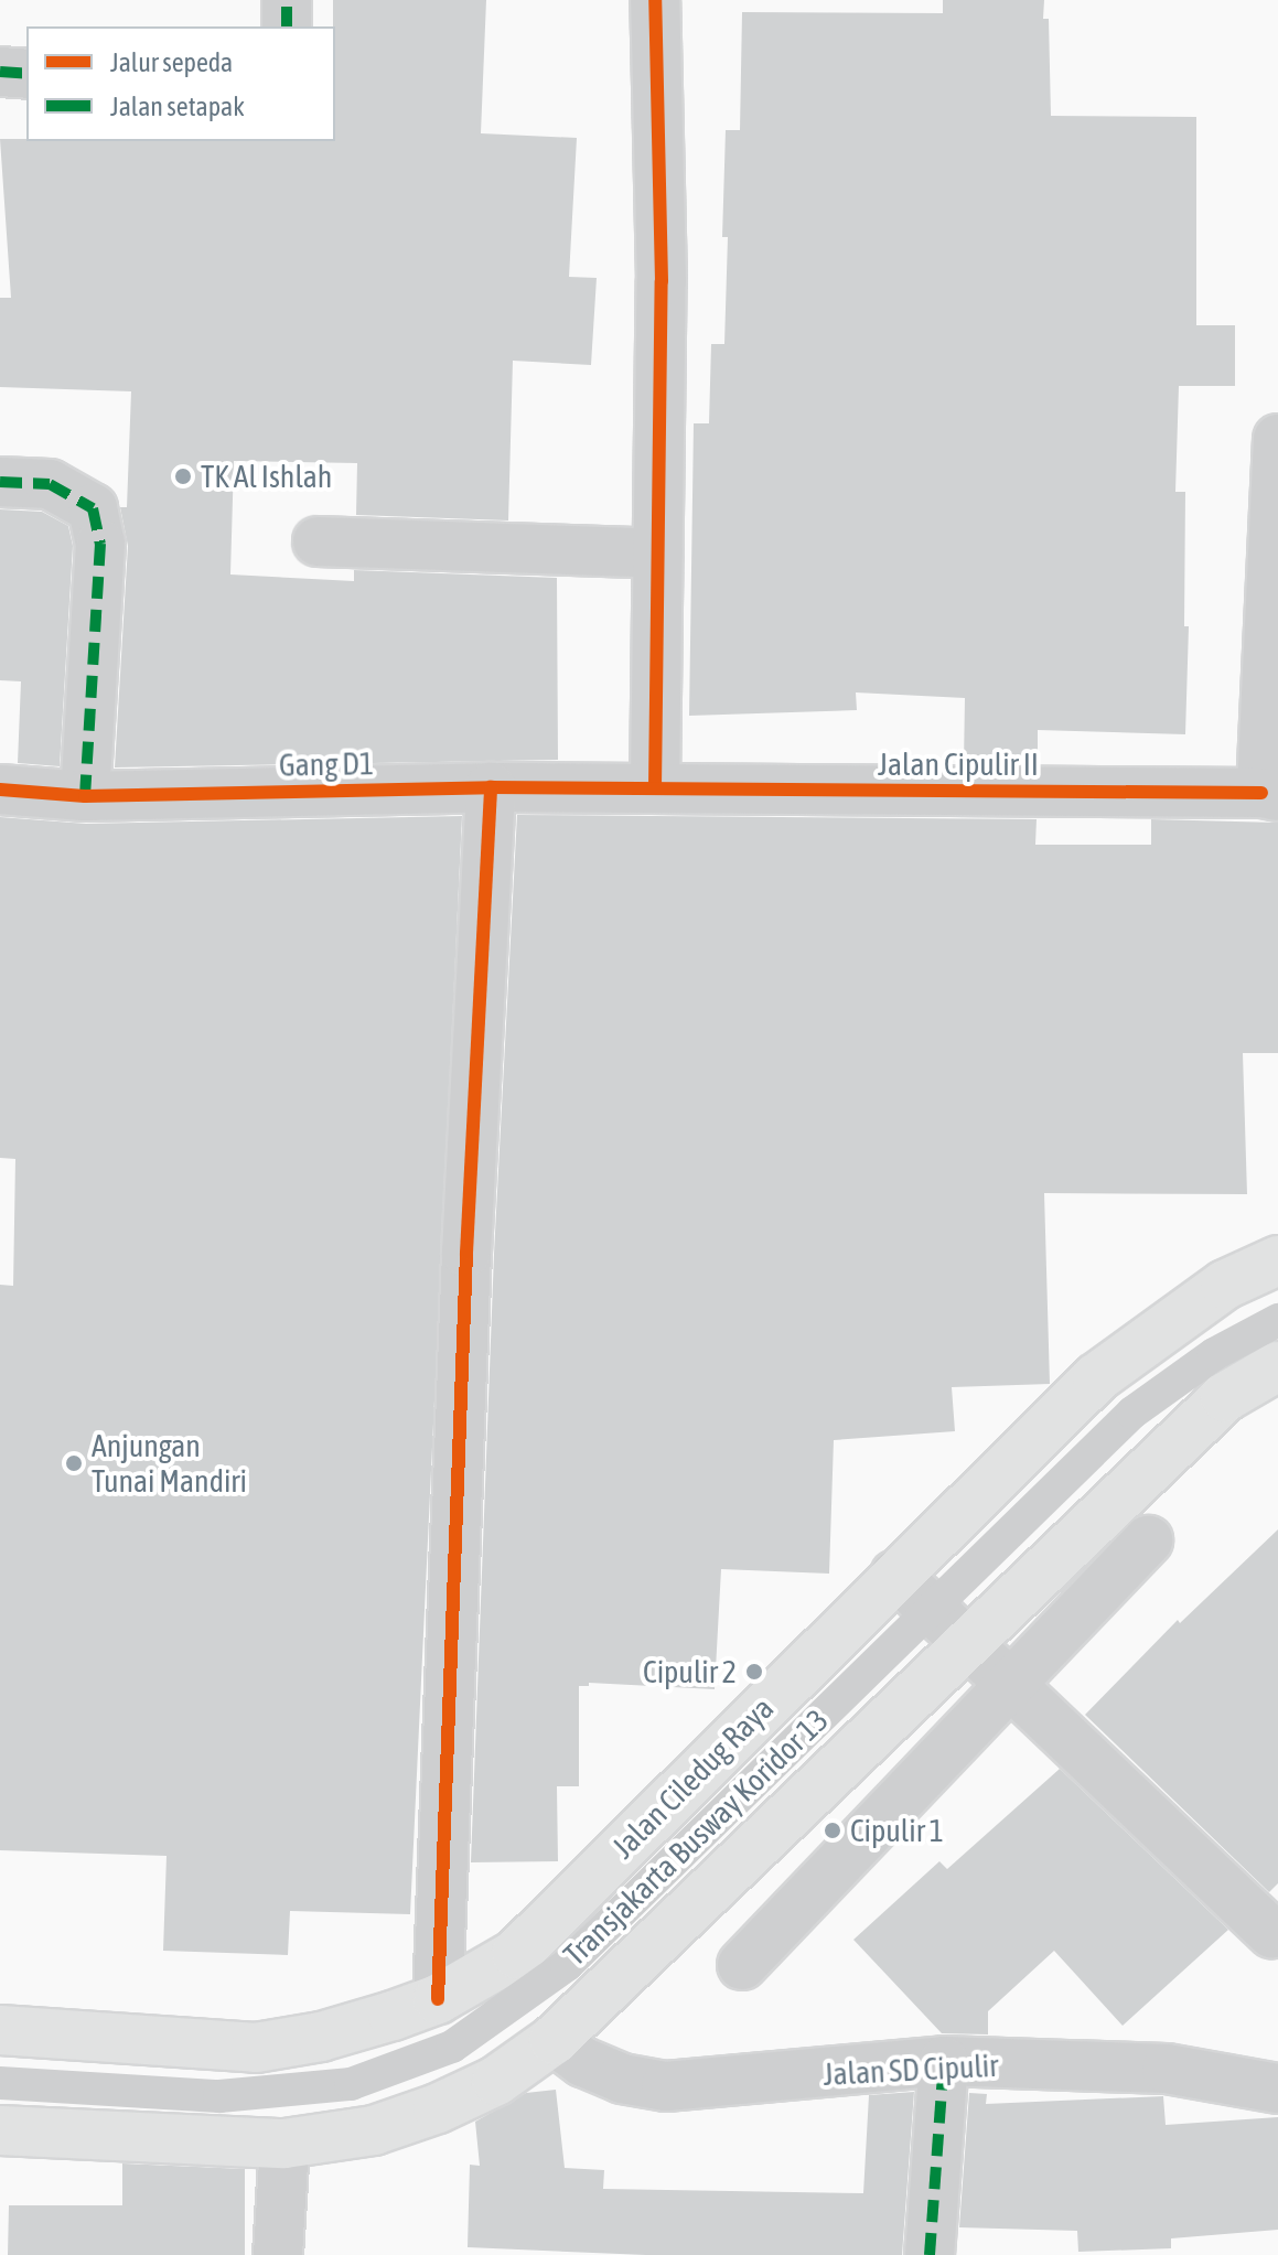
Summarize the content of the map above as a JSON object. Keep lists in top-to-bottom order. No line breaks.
{"streets":{"main road":["Jalan Ciledug Raya"],"street":["Gang D1","Jalan Cipulir II","Jalan SD Cipulir"],"lane":["Transjakarta Busway Koridor 13"]},"crossings":[["Gang D1","Jalan Cipulir II"]],"places":["TK Al Ishlah","Anjungan Tunai Mandiri","Cipulir 2","Cipulir 1"],"legend":["Jalur sepeda","Jalan setapak"]}
